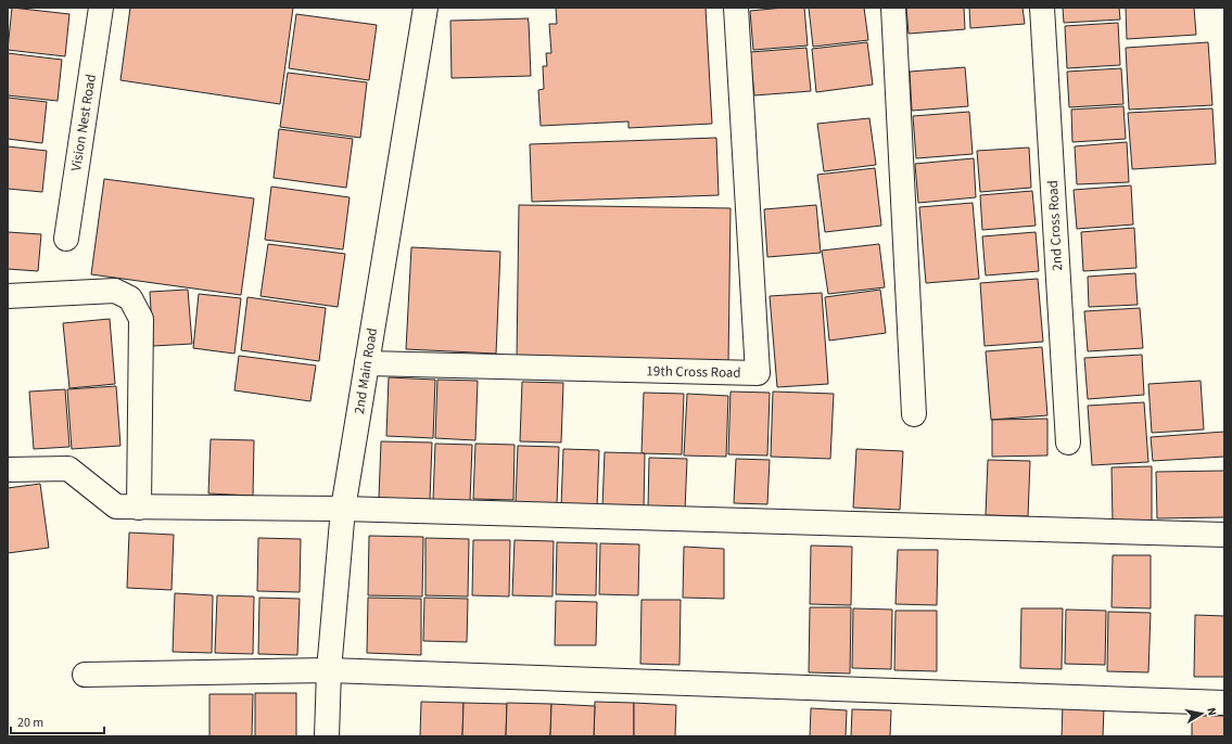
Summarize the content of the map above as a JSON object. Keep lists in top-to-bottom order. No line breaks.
{"streets":{"street":["Vision Nest Road","2nd Cross Road","2nd Main Road","19th Cross Road"]},"crossings":[["2nd Main Road","19th Cross Road"]],"scale_bar":"20 m","north":"right"}
